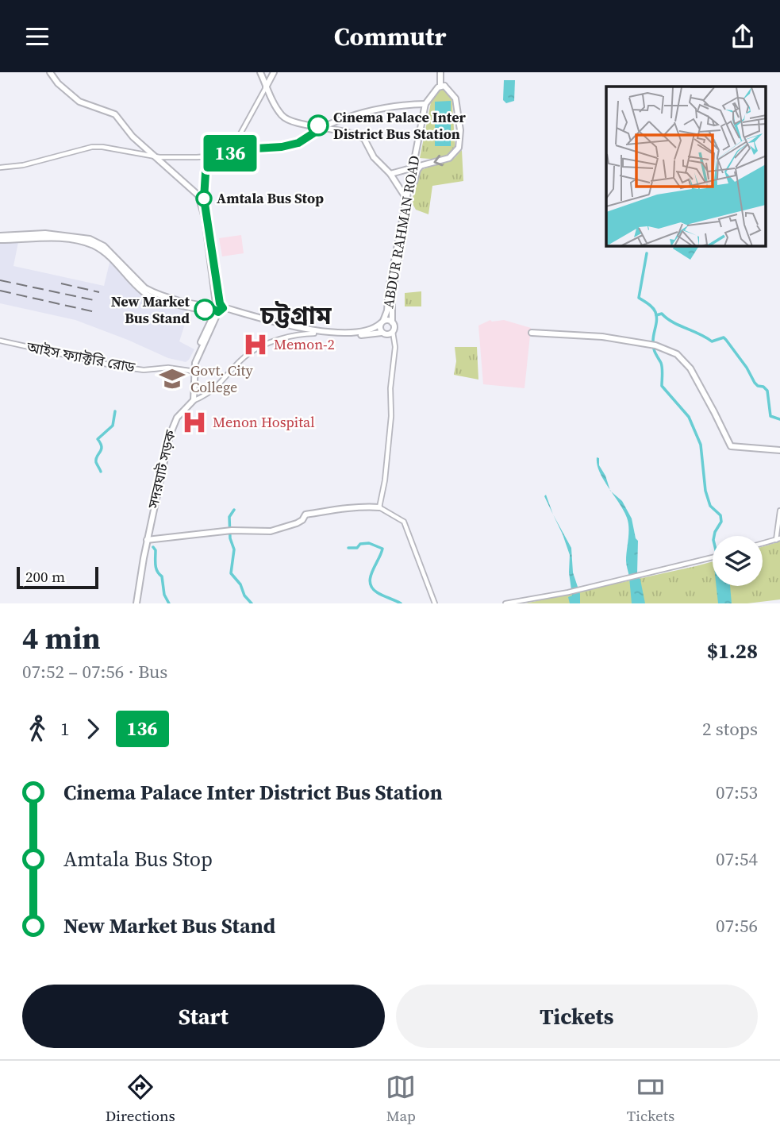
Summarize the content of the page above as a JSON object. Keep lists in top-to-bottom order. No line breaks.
{"streets":{"main road":["ABDUR RAHMAN ROAD","সদরঘাট সড়ক"],"street":["আইস ফ্যাক্টরি রোড"]},"districts":["চট্টগ্রাম"],"places":{"other":["Cinema Palace Inter District Bus Station","Amtala Bus Stop","New Market Bus Stand"],"hospital":["Memon-2","Menon Hospital"],"school or university":["Govt. City College"]},"lines":["bus line 136"],"scale_bar":"200 m","page":{"header":"Commutr","on_map":"136","scale":"200 m","heading":["4 min","07:52 – 07:56 · Bus","$1.28"],"legs":["1","136","2 stops"],"list":[{"name":"Cinema Palace Inter District Bus Station","value":"07:53"},{"name":"Amtala Bus Stop","value":"07:54"},{"name":"New Market Bus Stand","value":"07:56"}],"buttons":["Start","Tickets"],"tabs":["Directions","Map","Tickets"]}}
